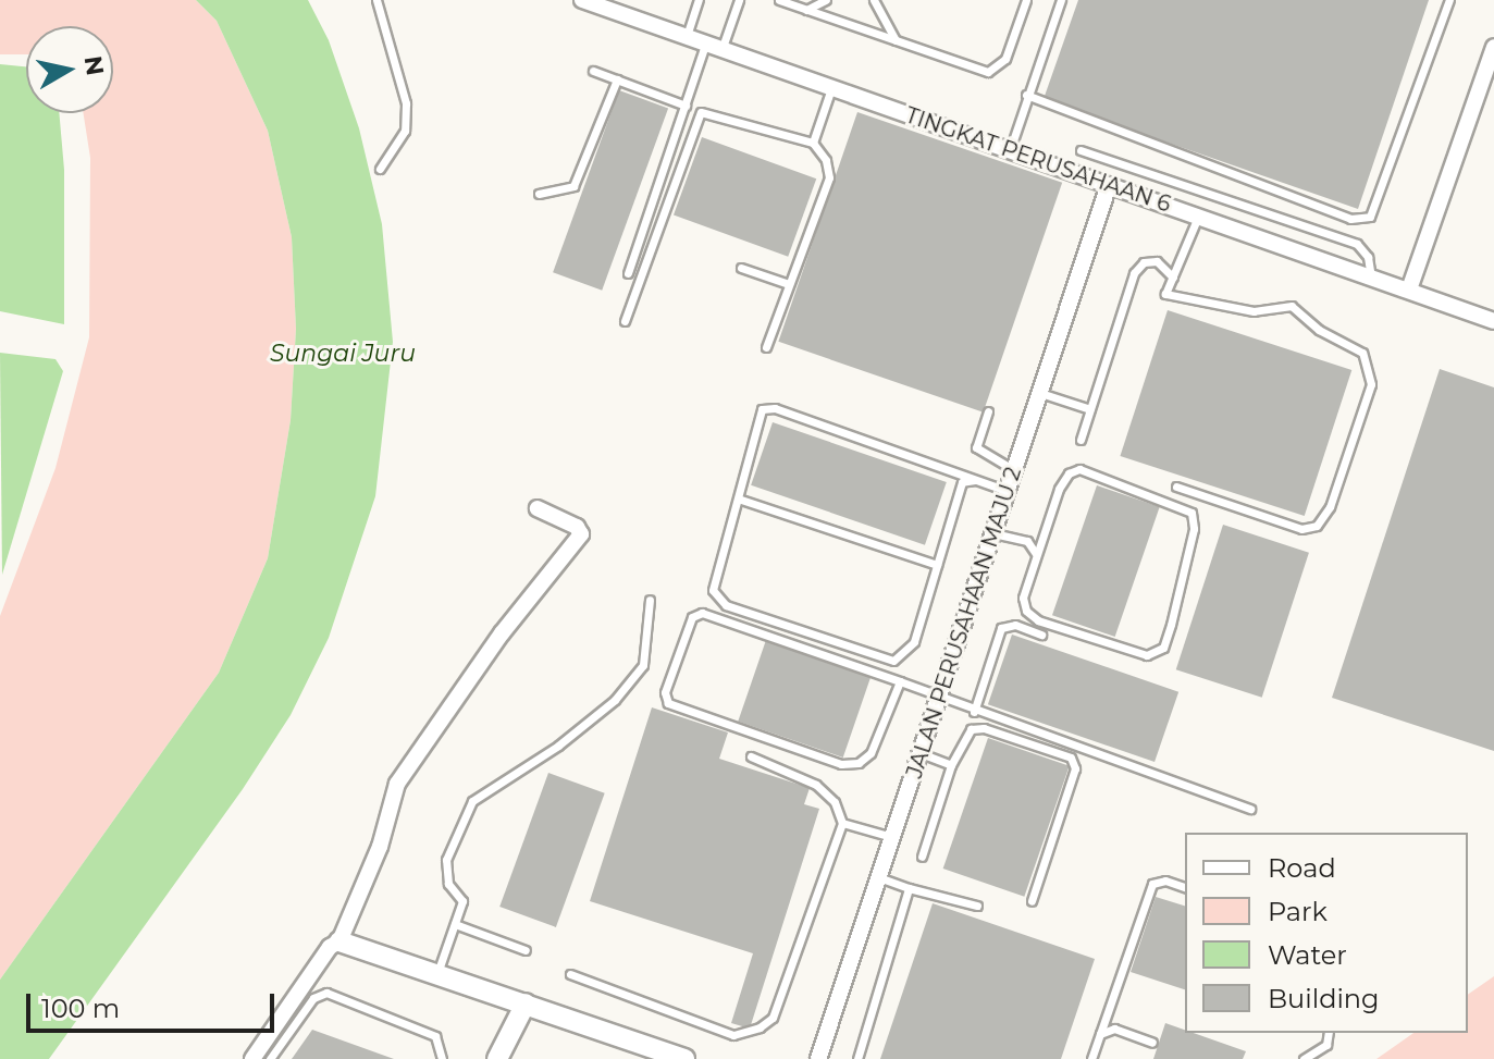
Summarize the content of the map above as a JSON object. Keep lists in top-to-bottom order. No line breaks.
{"streets":{"street":["TINGKAT PERUSAHAAN 6","JALAN PERUSAHAAN MAJU 2"]},"crossings":[["TINGKAT PERUSAHAAN 6","JALAN PERUSAHAAN MAJU 2"]],"water":["Sungai Juru"],"legend":["Road","Park","Water","Building"],"scale_bar":"100 m","north":"right"}
